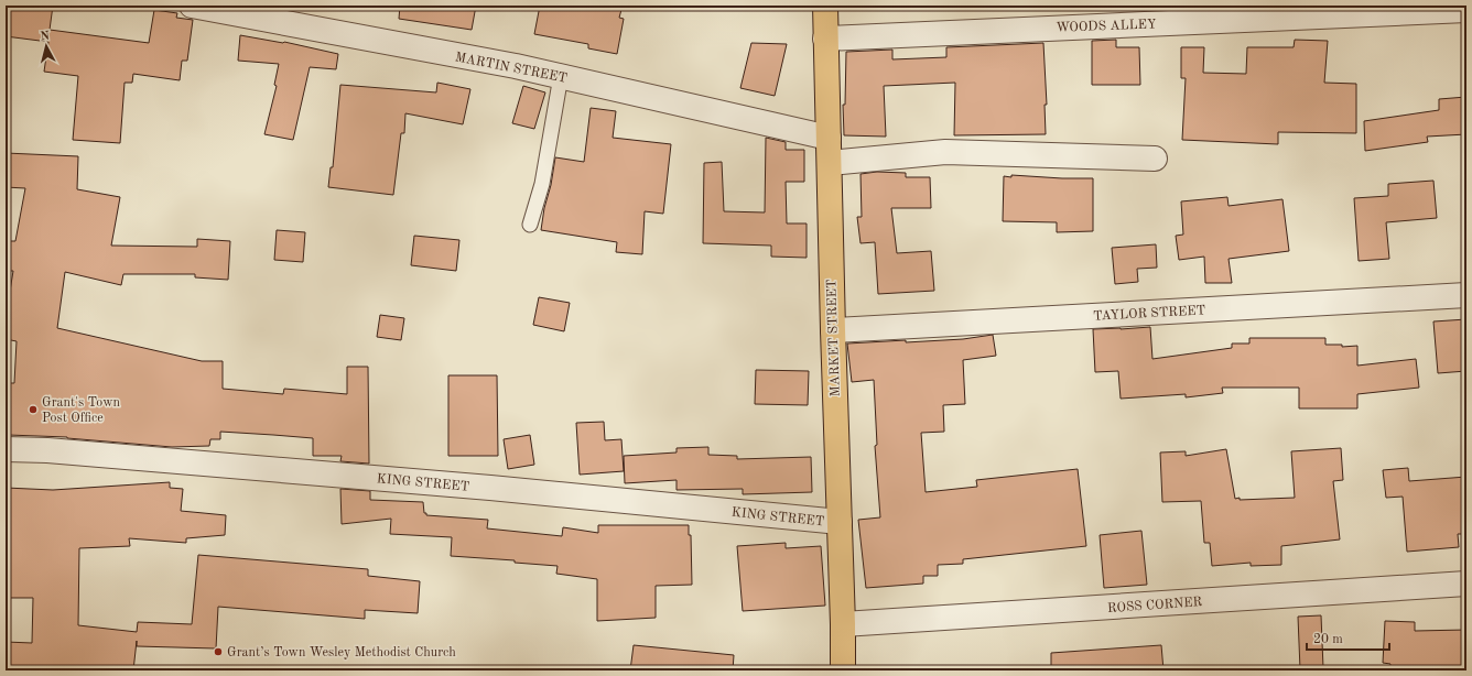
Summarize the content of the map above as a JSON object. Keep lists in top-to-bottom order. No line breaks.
{"streets":{"main road":["MARKET STREET"],"street":["WOODS ALLEY","MARTIN STREET","TAYLOR STREET","KING STREET","ROSS CORNER"]},"crossings":[["WOODS ALLEY","MARKET STREET"],["MARTIN STREET","MARKET STREET"],["TAYLOR STREET","MARKET STREET"],["MARKET STREET","KING STREET"],["MARKET STREET","ROSS CORNER"]],"places":["Grant's Town Post Office","Grant’s Town Wesley Methodist Church"],"scale_bar":"20 m","north":"top"}
